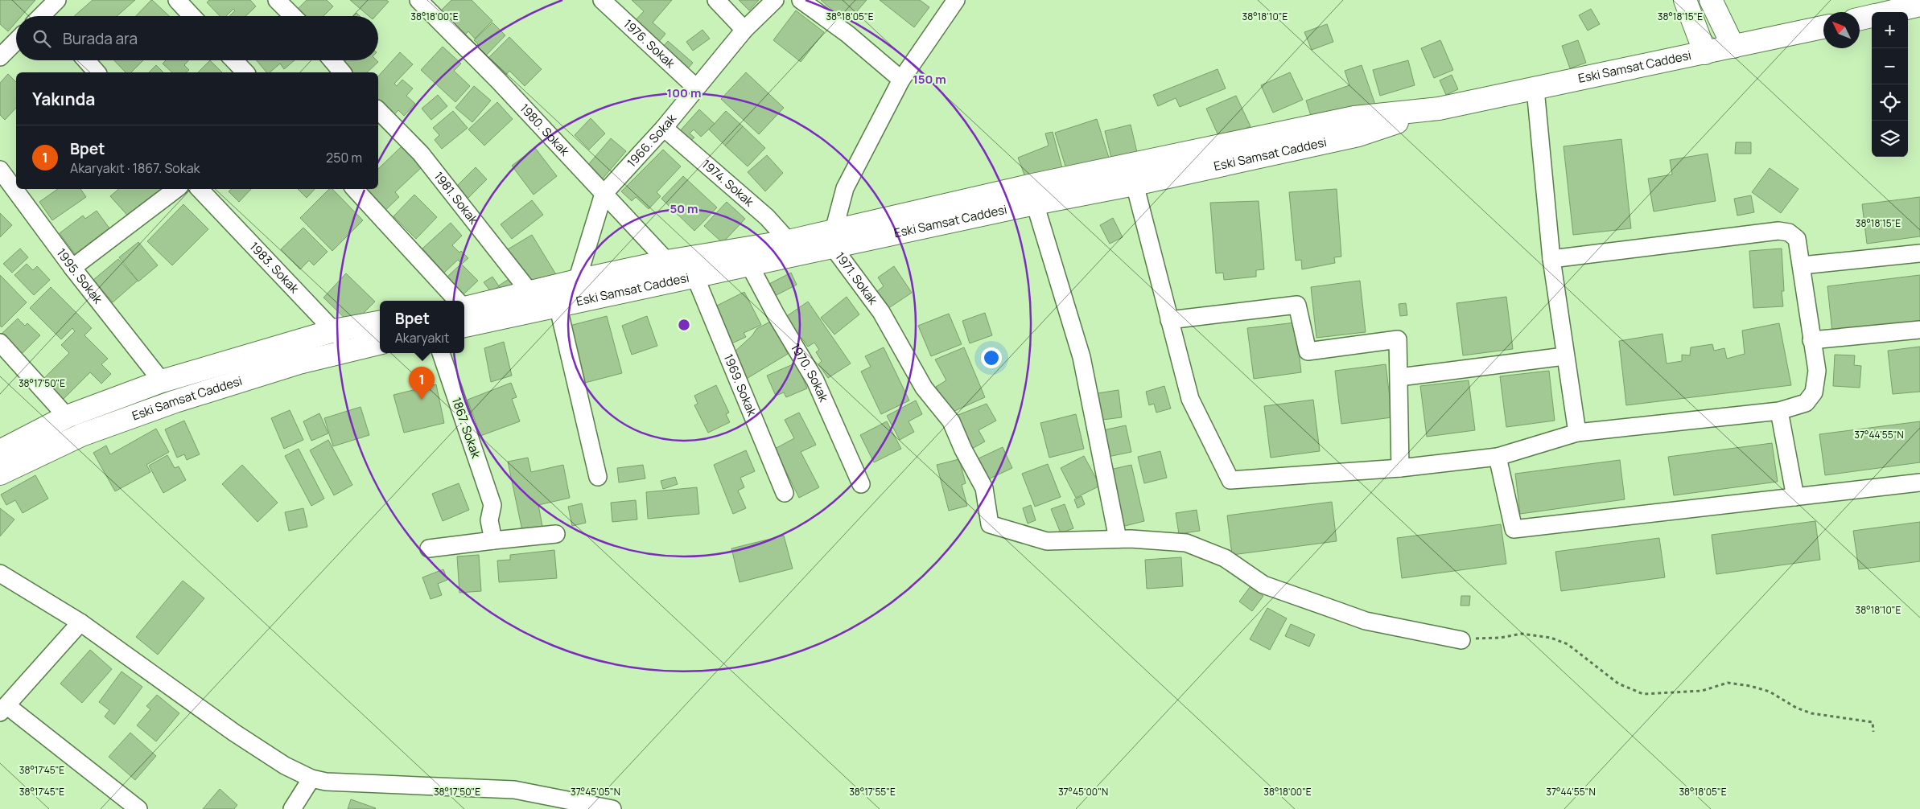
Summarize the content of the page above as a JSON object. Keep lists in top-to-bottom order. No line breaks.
{"streets":{"street":["1976. Sokak","Eski Samsat Caddesi","1980. Sokak","1966. Sokak","1974. Sokak","1981. Sokak","1983. Sokak","1995. Sokak","1971. Sokak","1970. Sokak","1969. Sokak","1867. Sokak"]},"crossings":[["1976. Sokak","1966. Sokak"],["Eski Samsat Caddesi","1980. Sokak"],["Eski Samsat Caddesi","1966. Sokak"],["Eski Samsat Caddesi","1974. Sokak"],["Eski Samsat Caddesi","1981. Sokak"],["Eski Samsat Caddesi","1983. Sokak"],["Eski Samsat Caddesi","1995. Sokak"],["Eski Samsat Caddesi","1971. Sokak"],["Eski Samsat Caddesi","1970. Sokak"],["Eski Samsat Caddesi","1969. Sokak"],["1980. Sokak","1966. Sokak"],["1966. Sokak","1974. Sokak"]],"north":"top left","page":{"map_buttons":["+","−"],"search":"Burada ara","heading":"Yakında","list":[{"mark":"1","name":"Bpet","note":"Akaryakıt · 1867. Sokak","value":"250 m"}],"popup":["Bpet","Akaryakıt"],"pins":"1"},"coordinates":["38°18'00\"E","38°18'05\"E","38°18'10\"E","38°18'15\"E","38°17'50\"E","37°44'55\"N","38°17'45\"E","37°45'05\"N","37°45'00\"N","38°17'55\"E"],"rings":["150 m","100 m","50 m"]}
